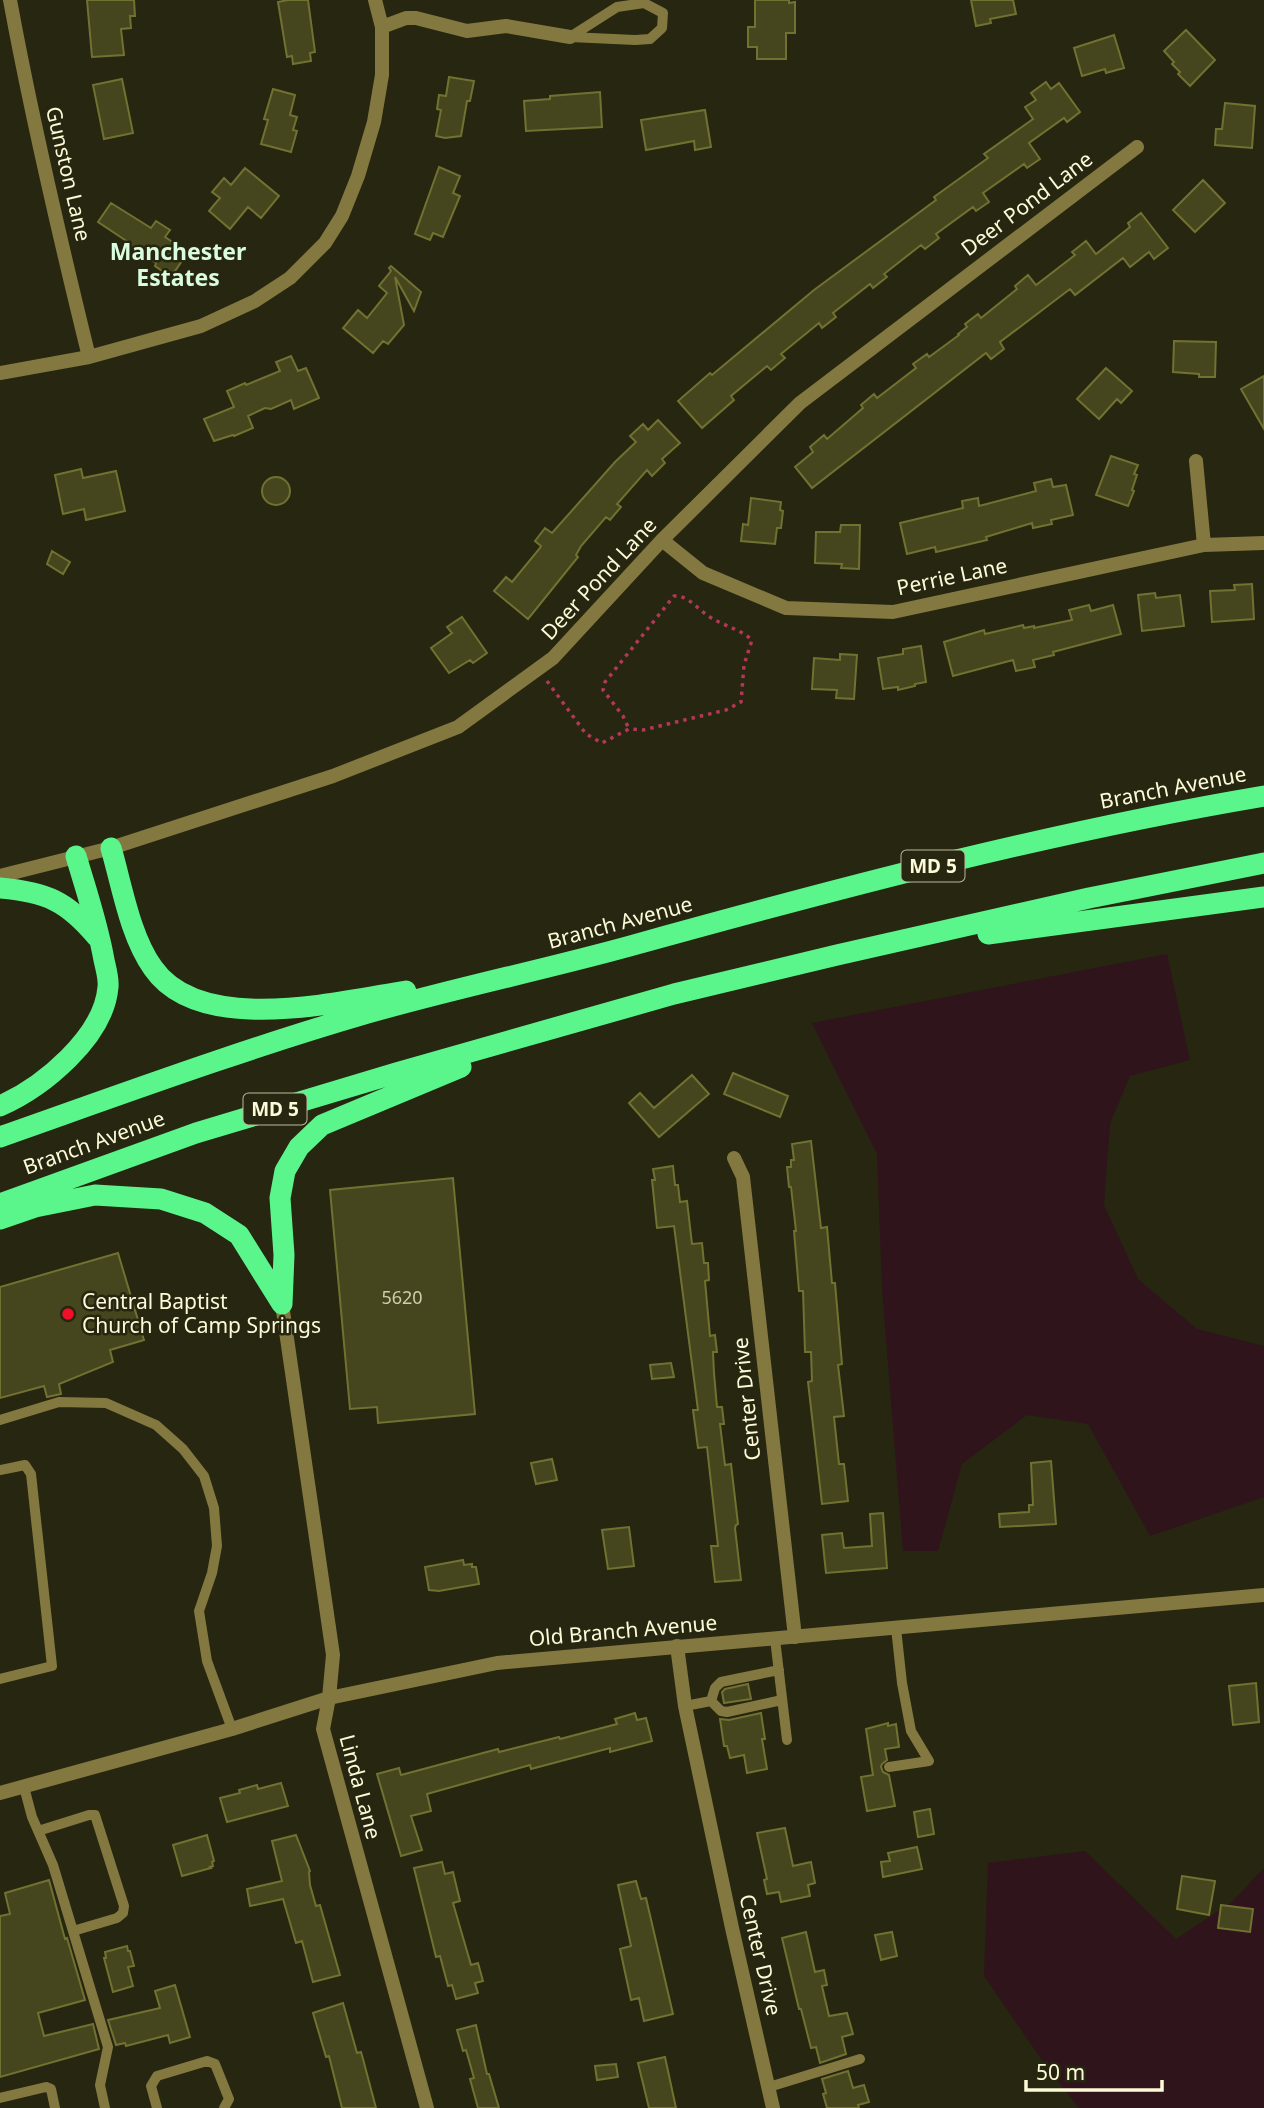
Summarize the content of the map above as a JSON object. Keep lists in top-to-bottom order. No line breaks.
{"streets":{"highway":["Branch Avenue","MD 5"],"street":["Gunston Lane","Deer Pond Lane","Perrie Lane","Center Drive","Old Branch Avenue","Linda Lane"]},"crossings":[["Deer Pond Lane","Perrie Lane"],["Center Drive","Old Branch Avenue"],["Old Branch Avenue","Linda Lane"]],"districts":["Manchester Estates"],"places":["Central Baptist Church of Camp Springs"],"house_numbers":["5620"],"scale_bar":"50 m"}
